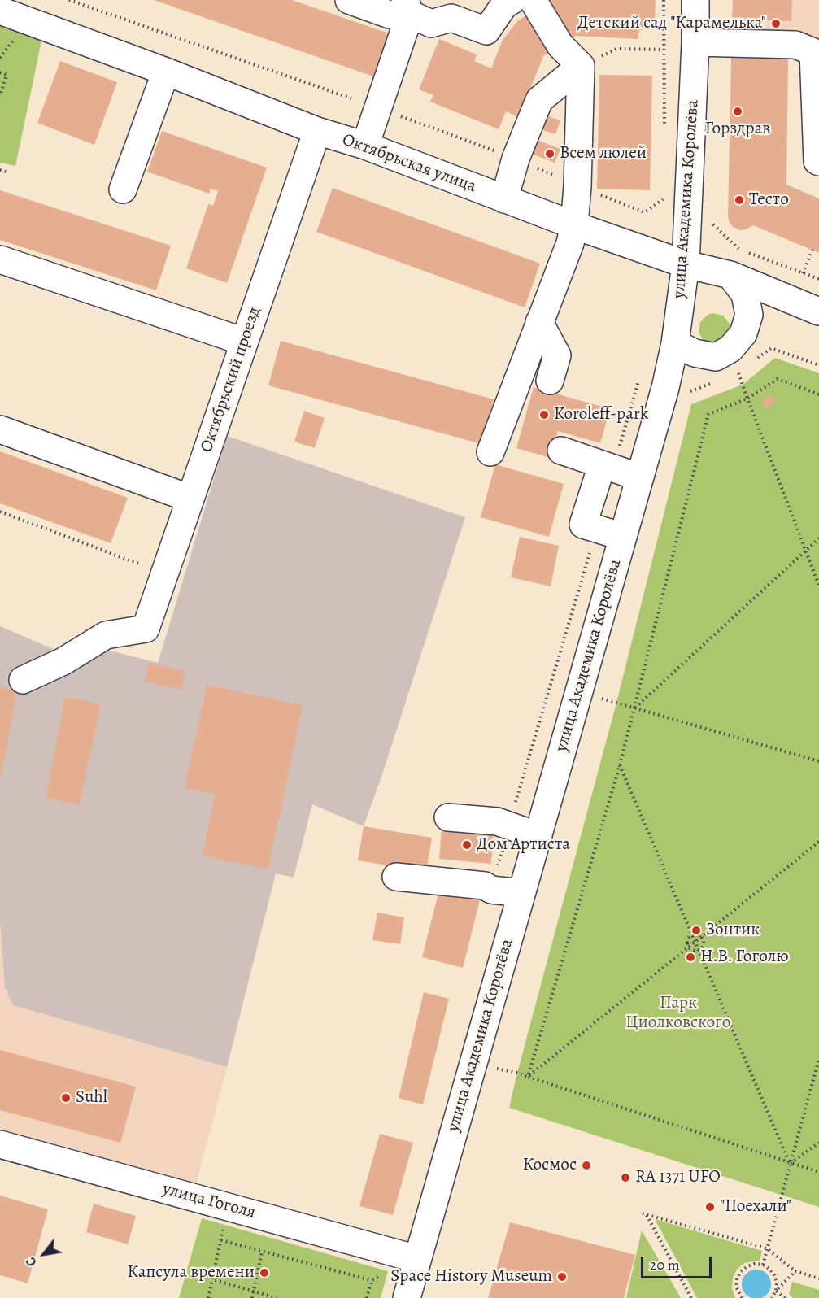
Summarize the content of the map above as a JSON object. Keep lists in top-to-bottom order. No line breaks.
{"streets":{"street":["Октябрьская улица","улица Академика Королёва","Октябрьский проезд","улица Гоголя"]},"crossings":[["Октябрьская улица","улица Академика Королёва"],["Октябрьская улица","Октябрьский проезд"],["улица Академика Королёва","улица Гоголя"]],"parks":["Парк Циолковского"],"places":["Детский сад \"Карамелька\"","Горздрав","Всем люлей","Тесто","Koroleff-park","Дом Артиста","Зонтик","Н.В. Гоголю","Suhl","Космос","RA 1371 UFO","\"Поехали\"","Капсула времени","Space History Museum"],"scale_bar":"20 m","north":"bottom left"}
